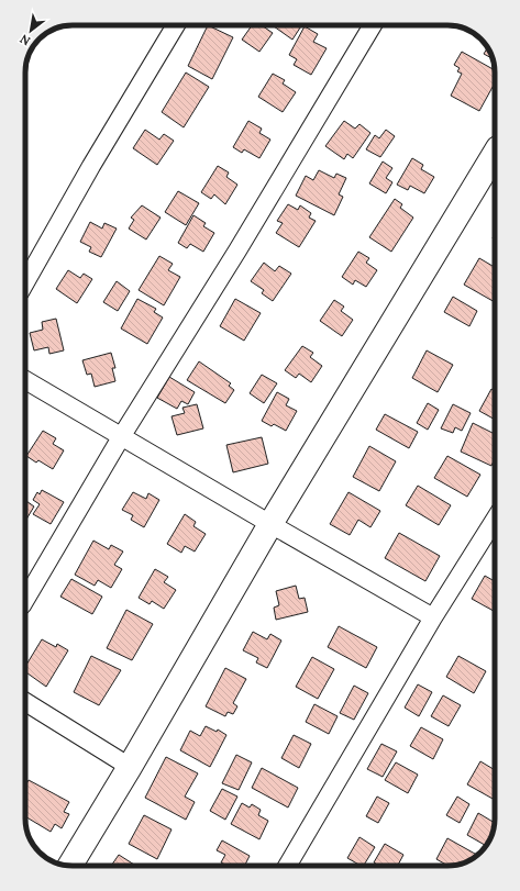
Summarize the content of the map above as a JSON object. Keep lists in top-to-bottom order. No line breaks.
{"north":"bottom left"}
